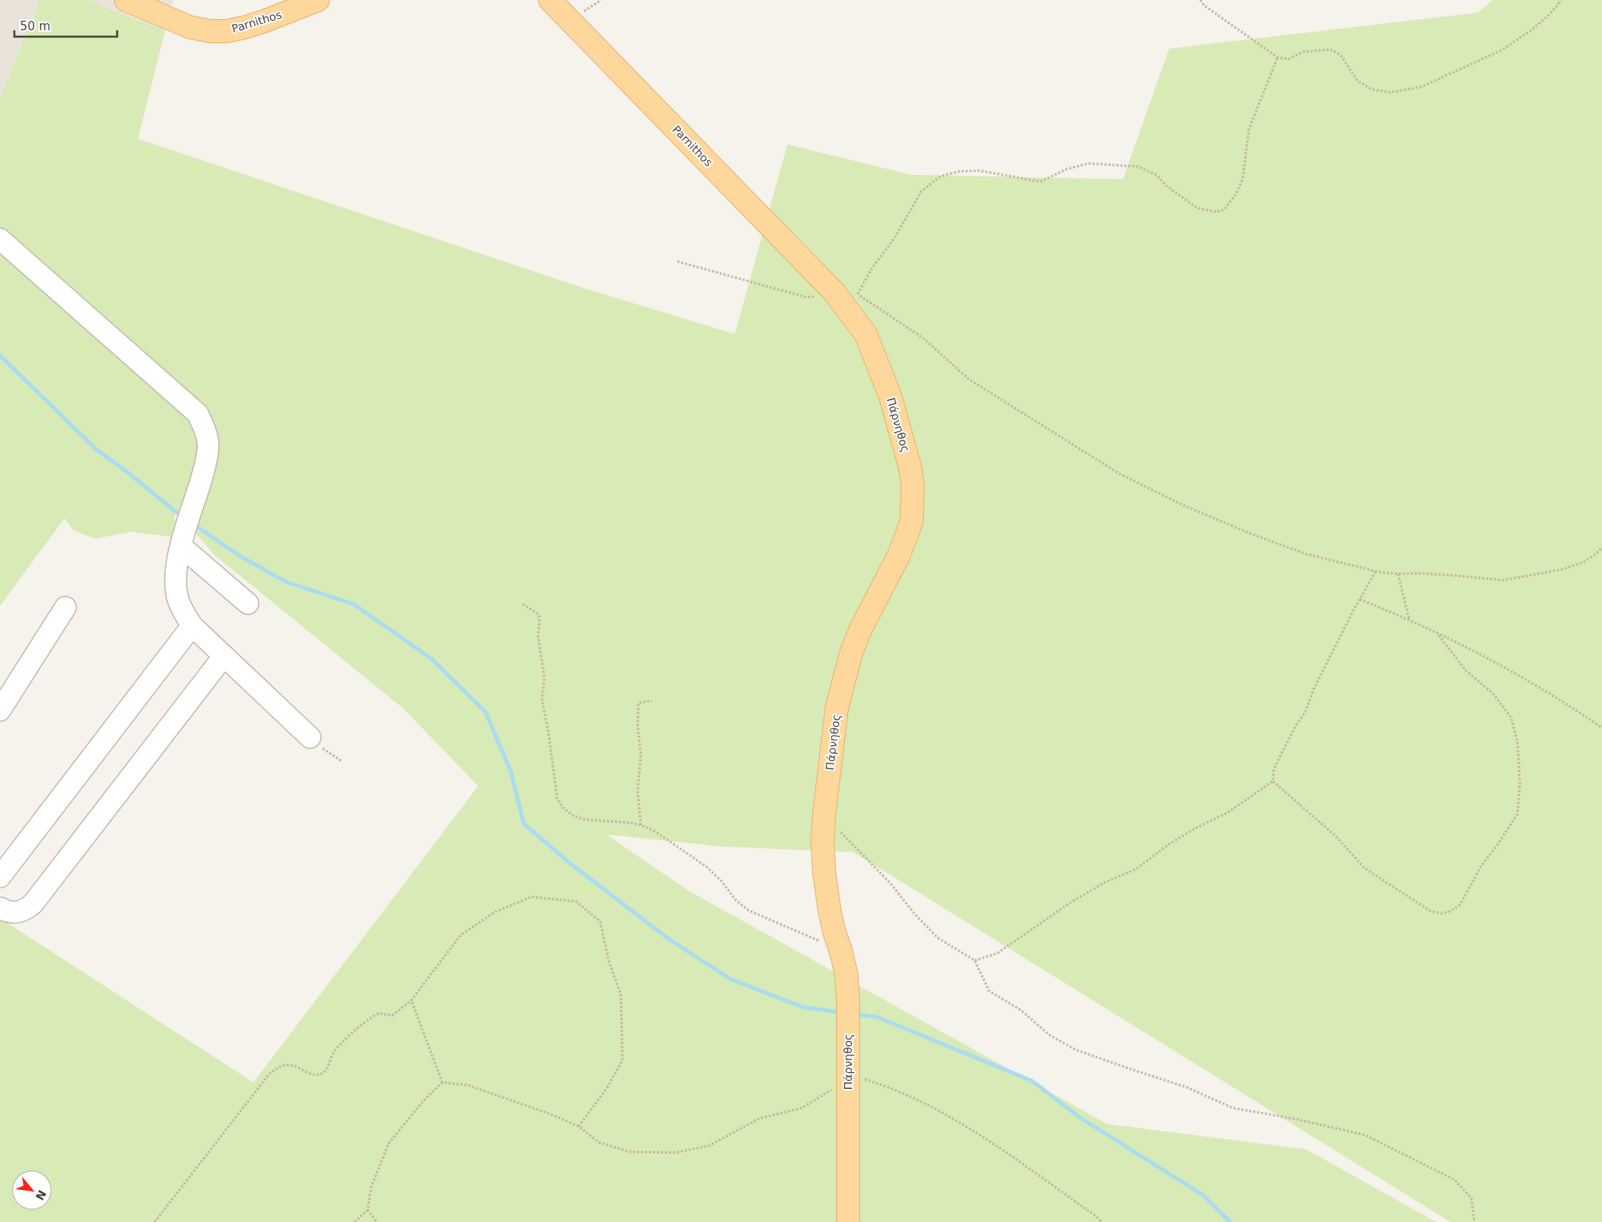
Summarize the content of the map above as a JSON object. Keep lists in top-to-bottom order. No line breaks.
{"streets":{"main road":["Parnithos","Πάρνηθος"]},"crossings":[["Parnithos","Πάρνηθος"]],"scale_bar":"50 m","north":"bottom right"}
